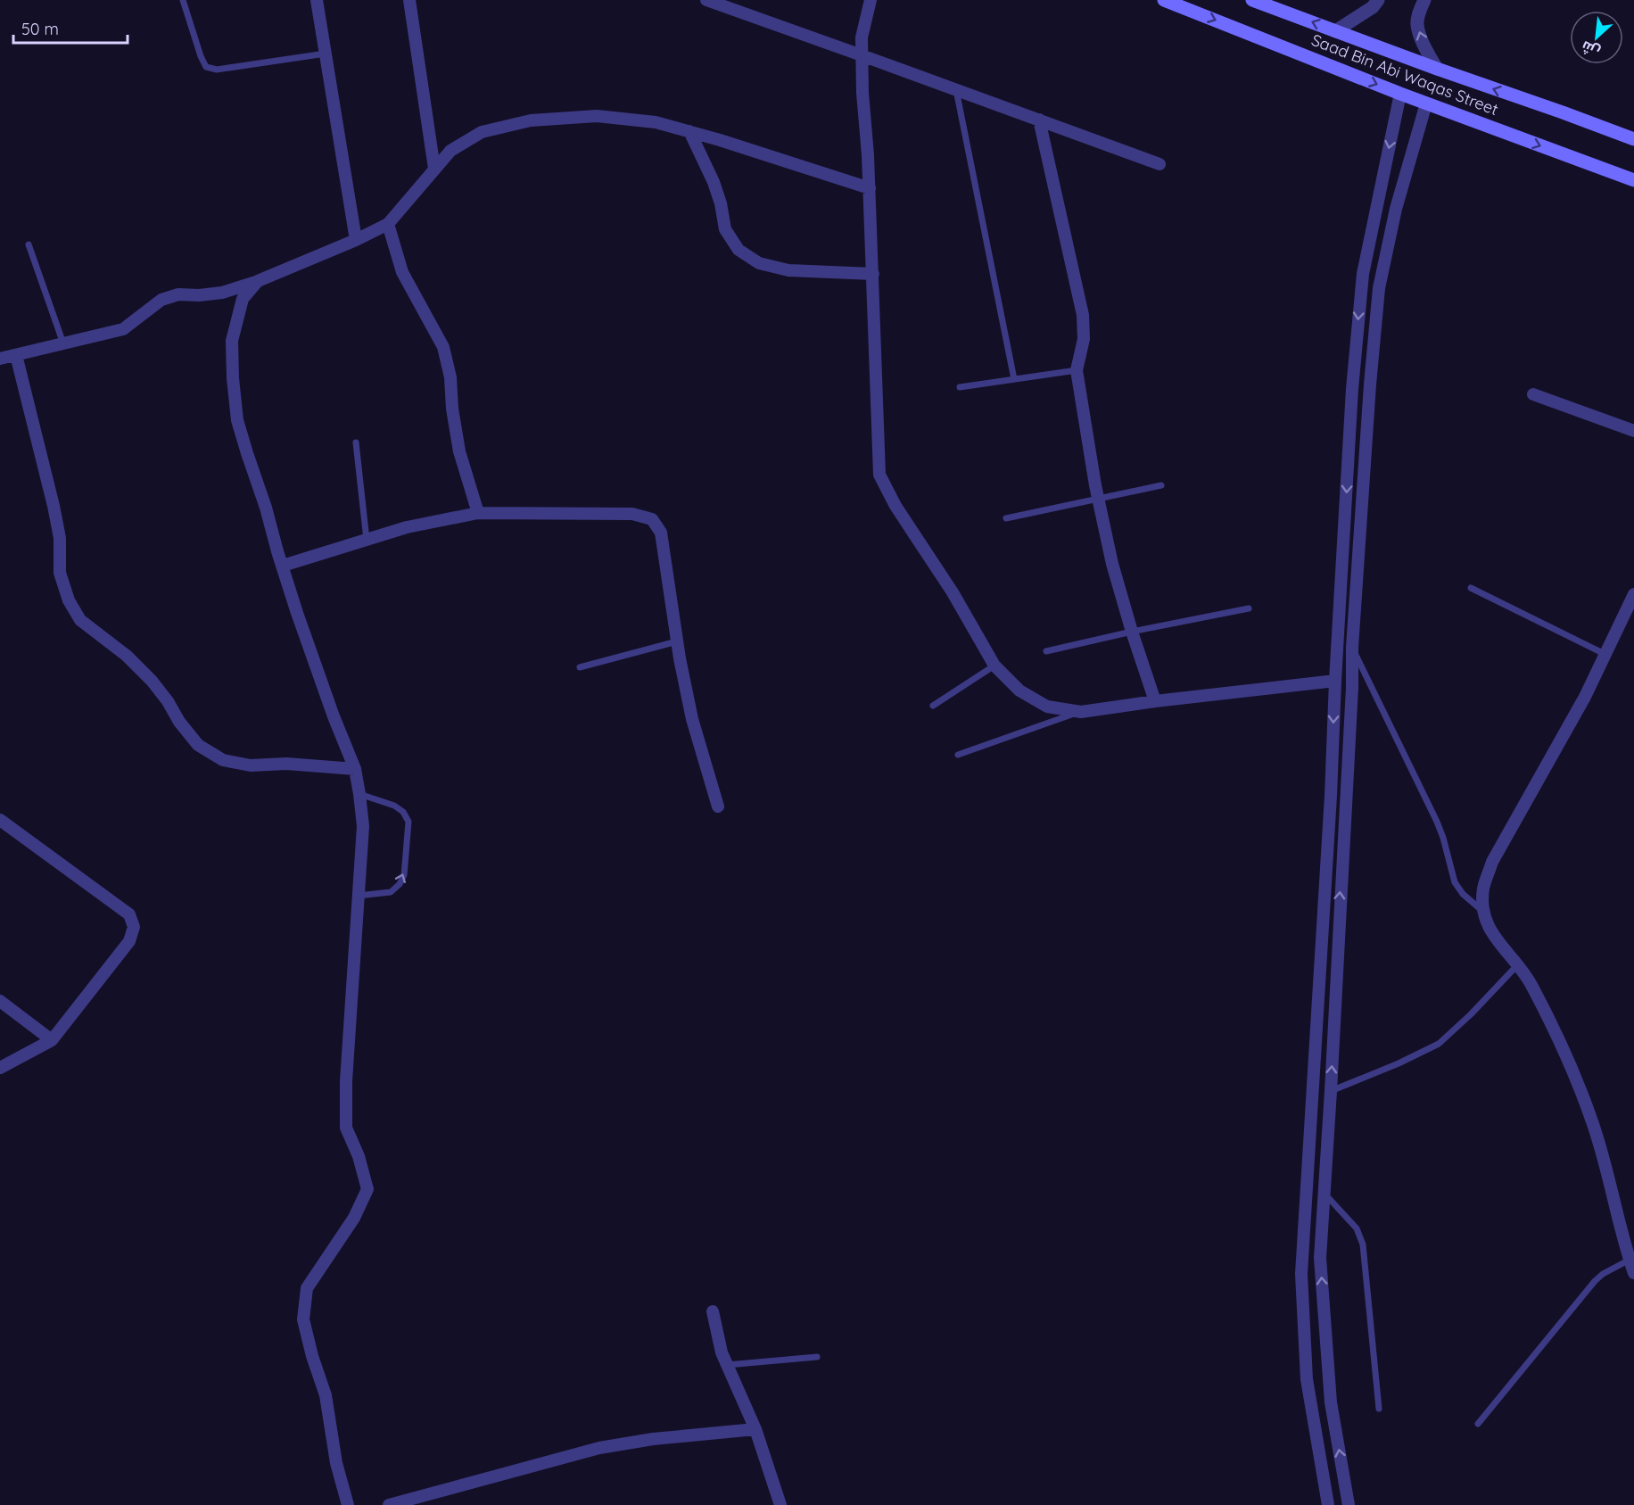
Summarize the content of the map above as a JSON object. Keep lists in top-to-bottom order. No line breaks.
{"streets":{"main road":["Saad Bin Abi Waqas Street"]},"scale_bar":"50 m","north":"bottom left"}
